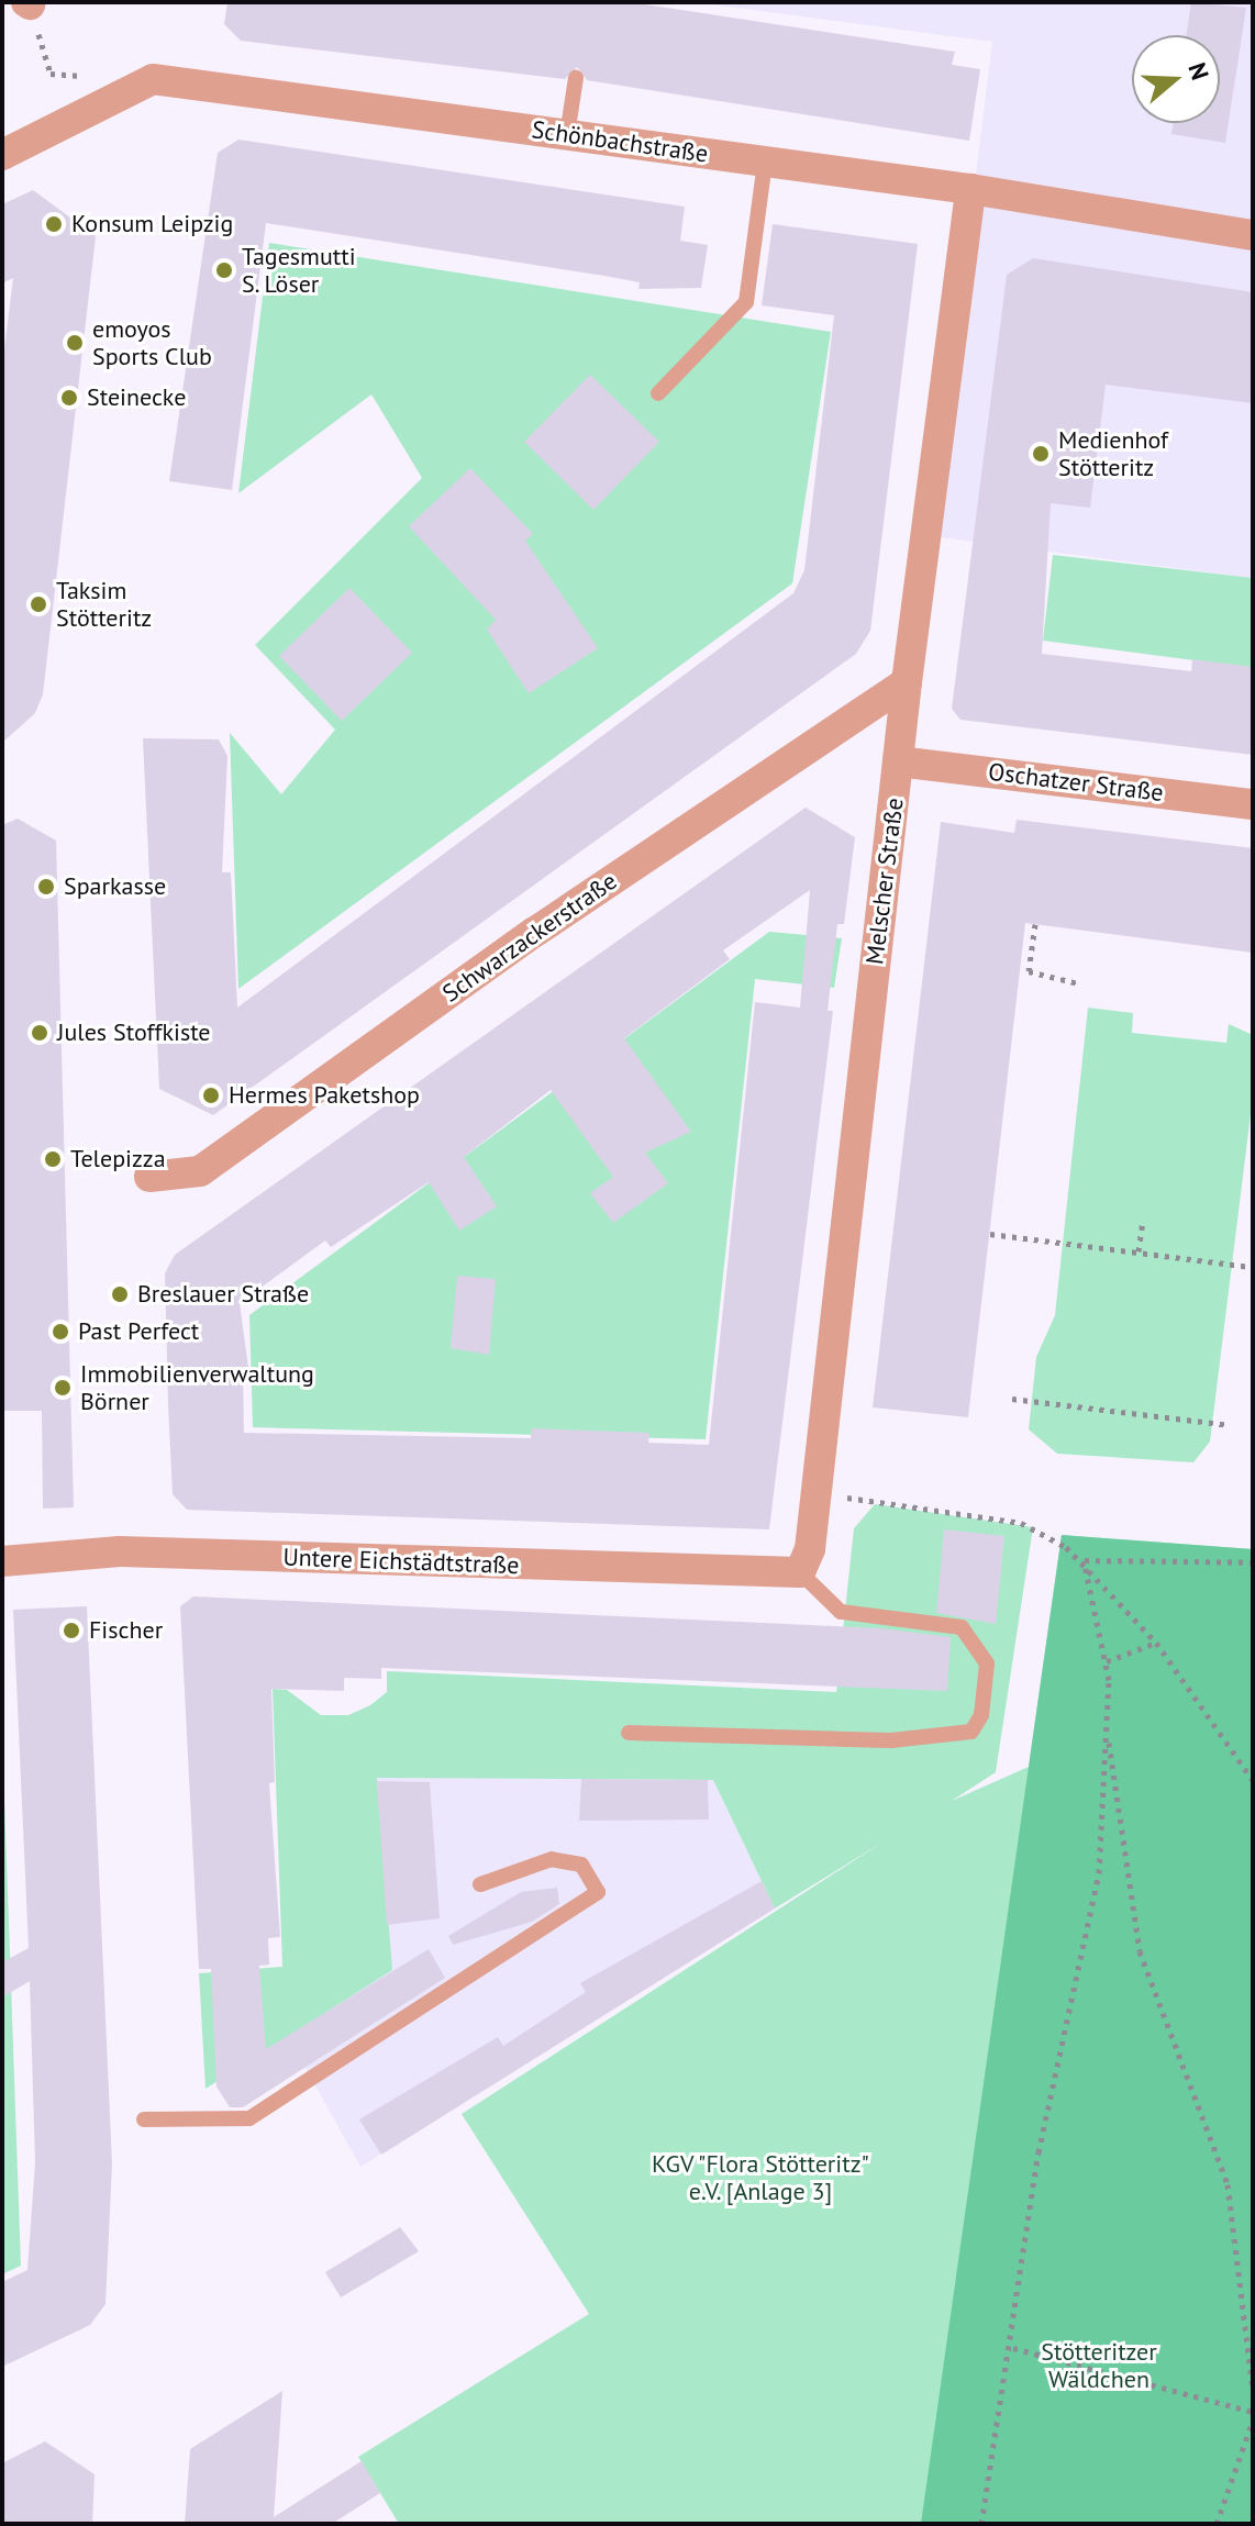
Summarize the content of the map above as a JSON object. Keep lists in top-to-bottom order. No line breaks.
{"streets":{"street":["Schönbachstraße","Oschatzer Straße","Melscher Straße","Schwarzackerstraße","Untere Eichstädtstraße"]},"crossings":[["Schönbachstraße","Melscher Straße"],["Oschatzer Straße","Melscher Straße"],["Melscher Straße","Schwarzackerstraße"],["Melscher Straße","Untere Eichstädtstraße"]],"parks":["KGV \"Flora Stötteritz\" e.V. [Anlage 3]","Stötteritzer Wäldchen"],"places":["Konsum Leipzig","Tagesmutti S. Löser","emoyos Sports Club","Steinecke","Medienhof Stötteritz","Taksim Stötteritz","Sparkasse","Jules Stoffkiste","Hermes Paketshop","Telepizza","Breslauer Straße","Past Perfect","Immobilienverwaltung Börner","Fischer"],"north":"right"}
